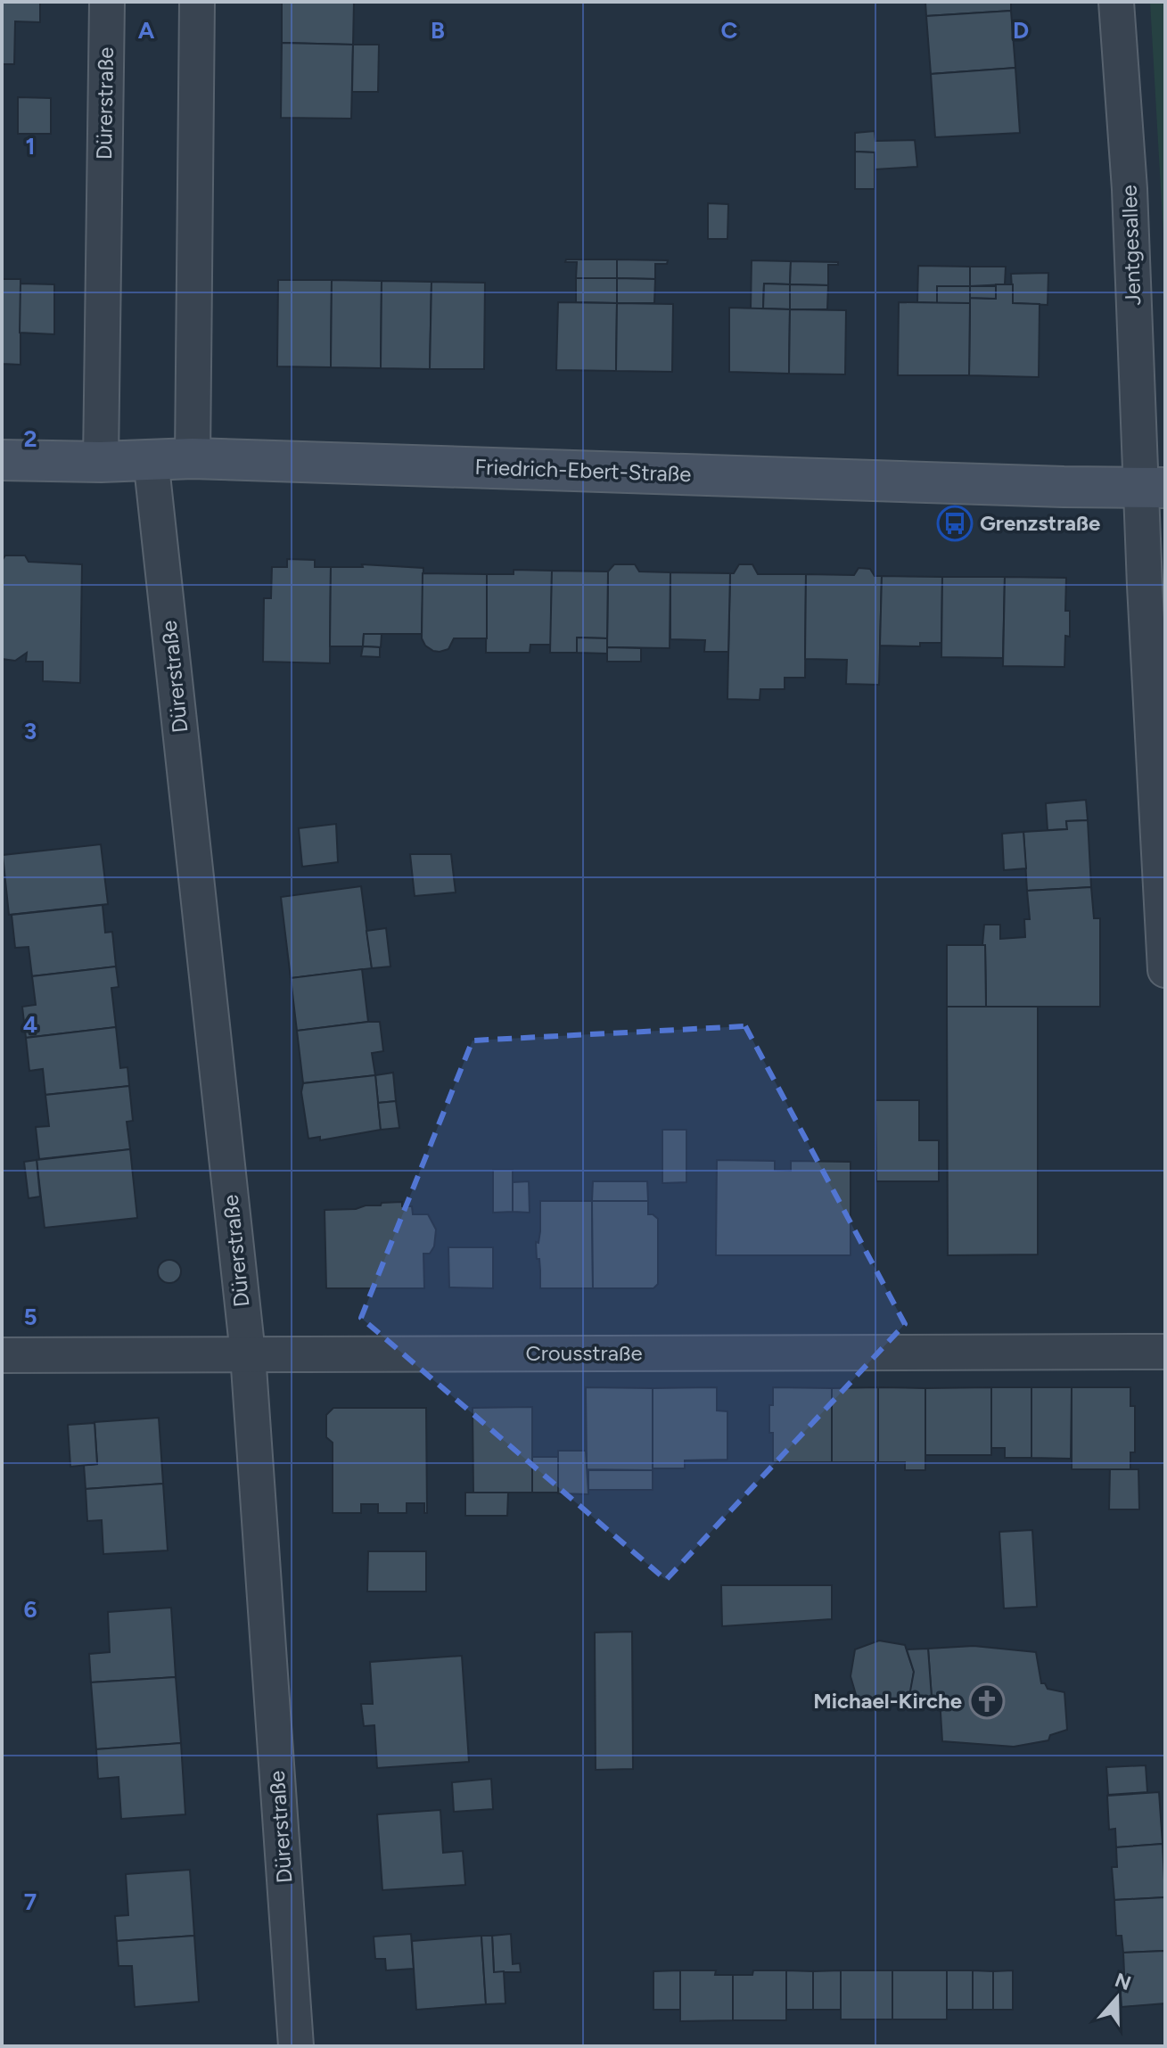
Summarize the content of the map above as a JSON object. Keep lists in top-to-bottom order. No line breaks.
{"streets":{"street":["Dürerstraße","Jentgesallee","Friedrich-Ebert-Straße","Crousstraße"]},"crossings":[["Dürerstraße","Friedrich-Ebert-Straße"],["Dürerstraße","Crousstraße"],["Jentgesallee","Friedrich-Ebert-Straße"]],"places":{"bus stop":["Grenzstraße"],"church":["Michael-Kirche"]},"north":"top","grid":{"columns":["A","B","C","D"],"rows":["1","2","3","4","5","6","7"]}}
